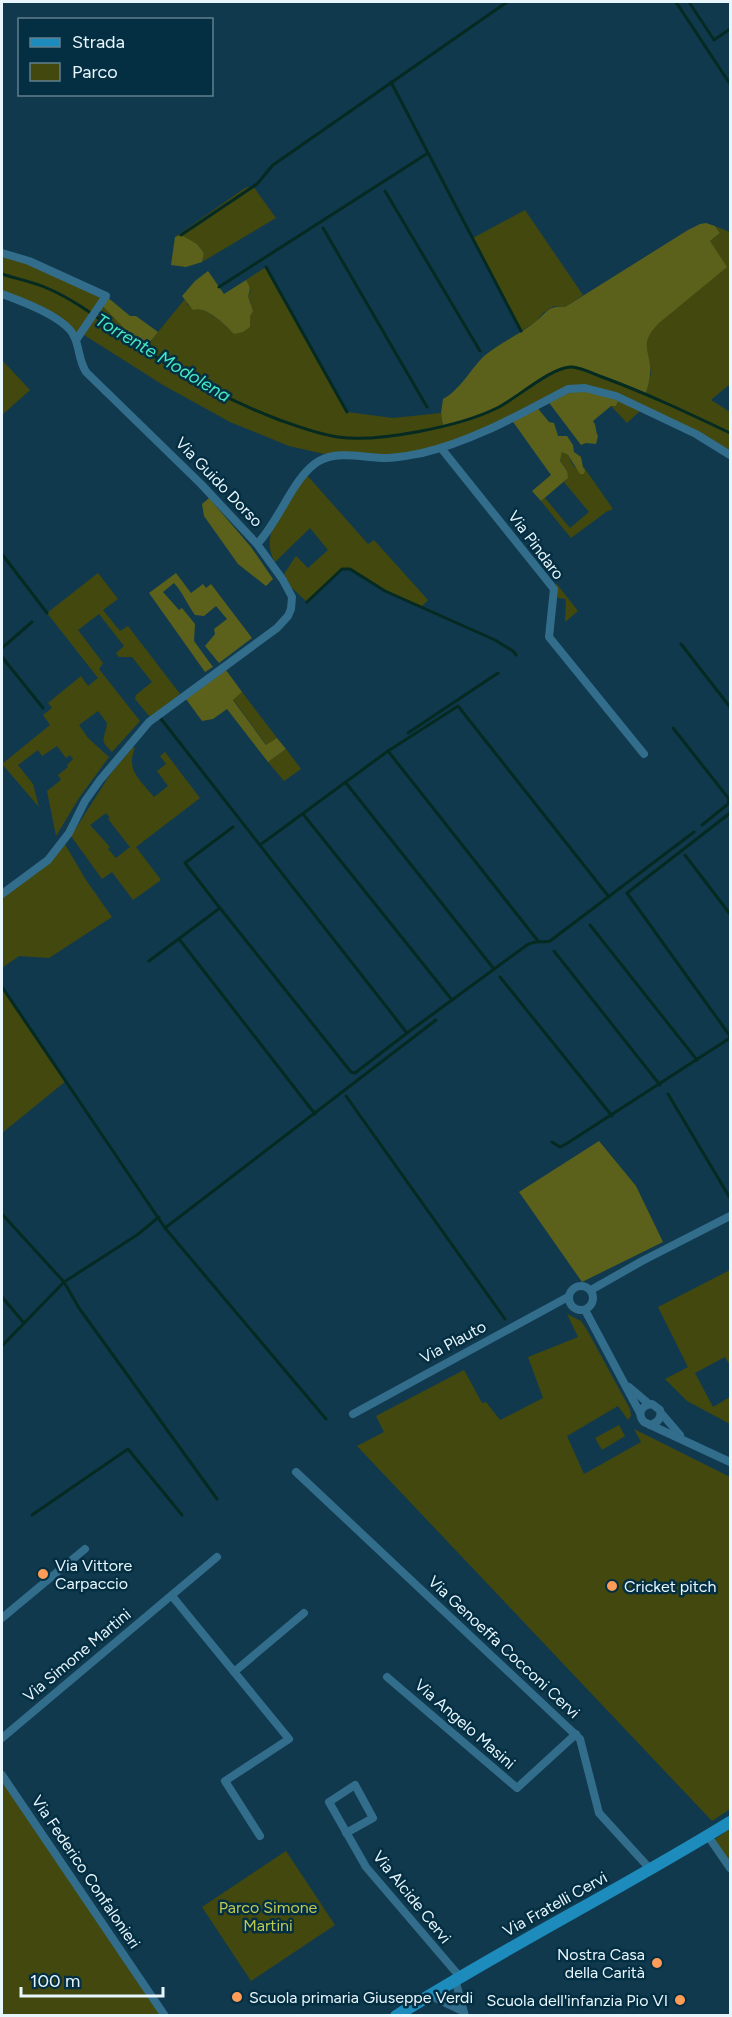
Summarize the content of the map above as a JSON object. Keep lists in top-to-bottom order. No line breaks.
{"streets":{"main road":["Via Fratelli Cervi"],"street":["Via Guido Dorso","Via Pindaro","Via Plauto","Via Genoeffa Cocconi Cervi","Via Simone Martini","Via Angelo Masini","Via Federico Confalonieri","Via Alcide Cervi"]},"crossings":[["Via Guido Dorso","Via Pindaro"],["Via Genoeffa Cocconi Cervi","Via Angelo Masini"],["Via Genoeffa Cocconi Cervi","Via Fratelli Cervi"],["Via Alcide Cervi","Via Fratelli Cervi"]],"water":["Torrente Modolena"],"parks":["Parco Simone Martini"],"places":["Via Vittore Carpaccio","Cricket pitch","Nostra Casa della Carità","Scuola primaria Giuseppe Verdi","Scuola dell'infanzia Pio VI"],"legend":["Strada","Parco"],"scale_bar":"100 m"}
